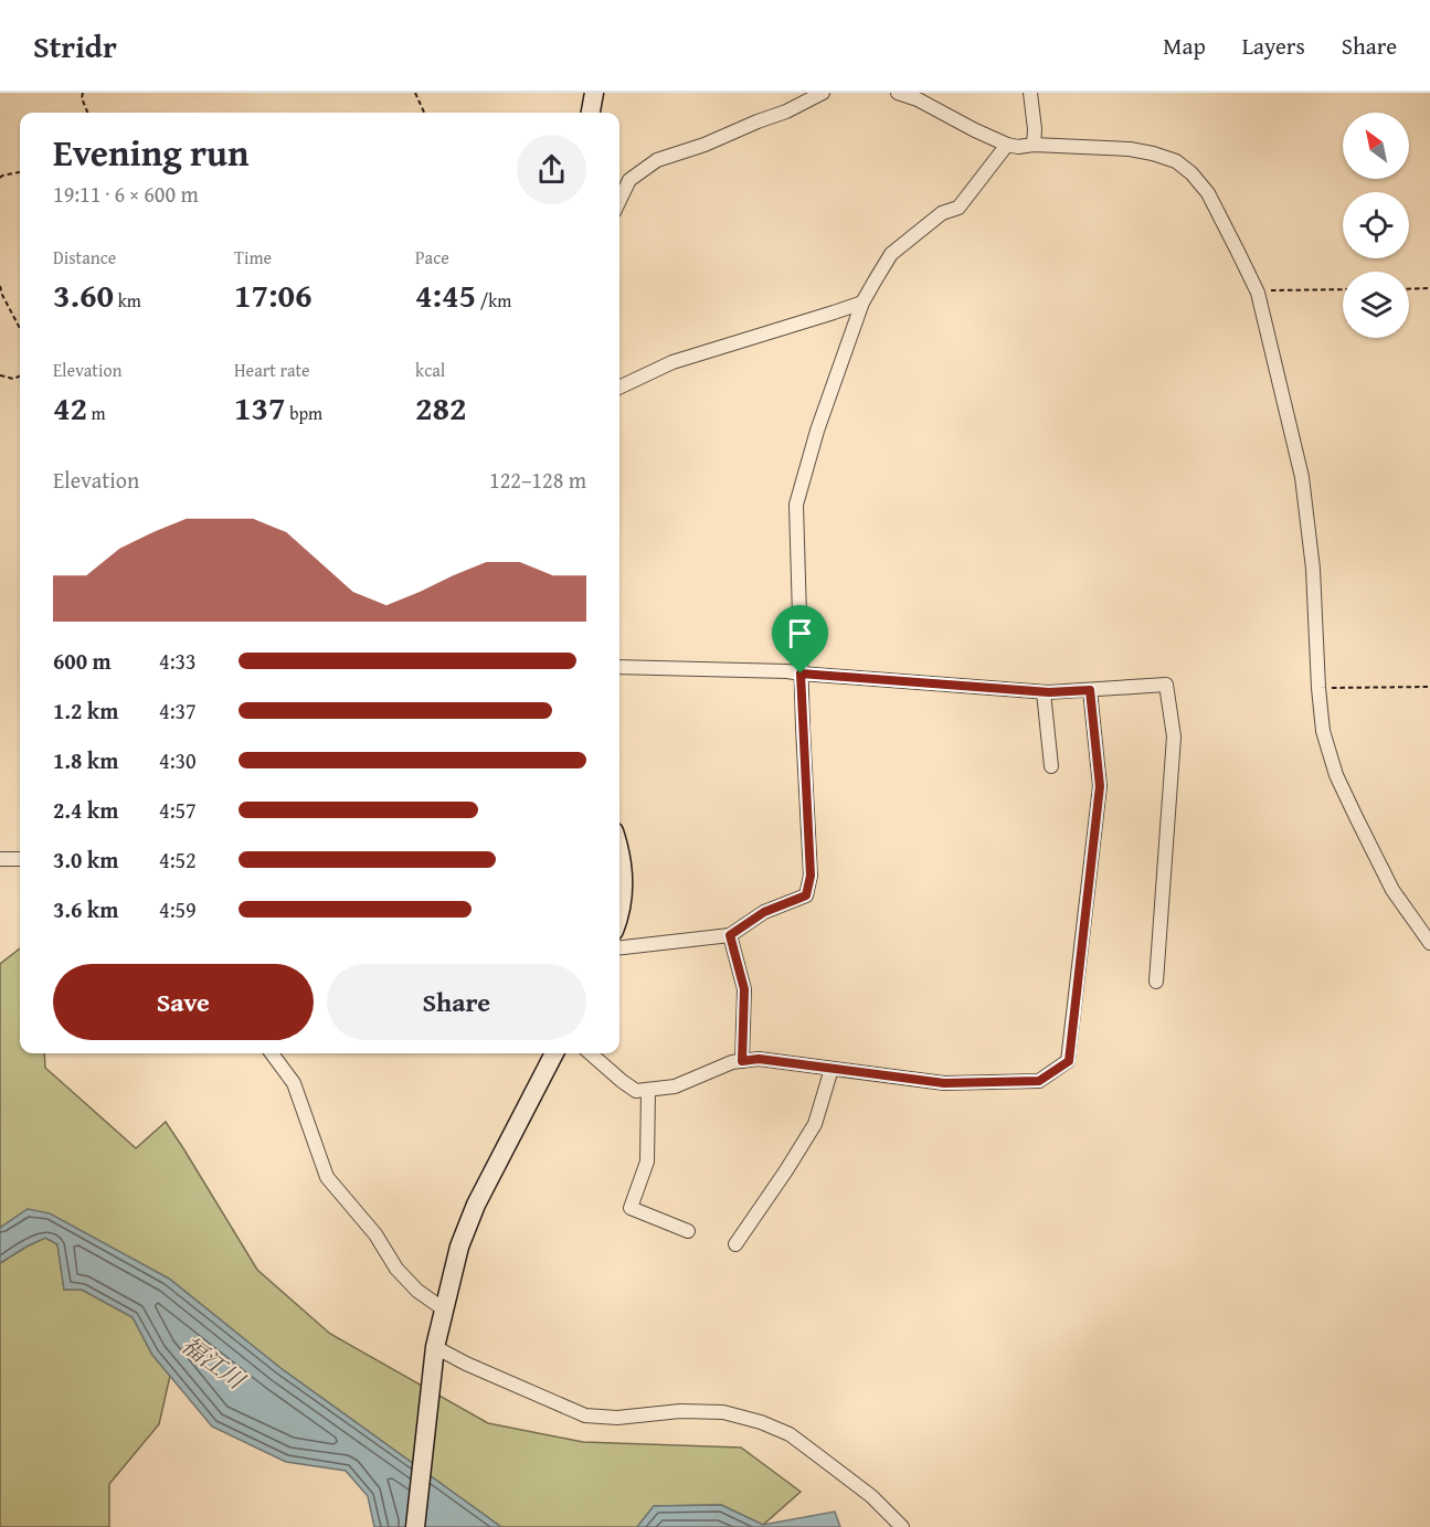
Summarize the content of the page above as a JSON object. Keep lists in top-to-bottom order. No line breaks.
{"water":["福江川"],"north":"top left","page":{"header":"Stridr","nav":["Map","Layers","Share"],"heading":["Evening run","19:11 · 6 × 600 m"],"stats":[["Distance","3.60 km"],["Time","17:06"],["Pace","4:45 /km"],["Elevation","42 m"],["Heart rate","137 bpm"],["kcal","282"]],"chart":["Elevation","122–128 m"],"list":[{"name":"600 m","note":"4:33"},{"name":"1.2 km","note":"4:37"},{"name":"1.8 km","note":"4:30"},{"name":"2.4 km","note":"4:57"},{"name":"3.0 km","note":"4:52"},{"name":"3.6 km","note":"4:59"}],"buttons":["Save","Share"]}}
